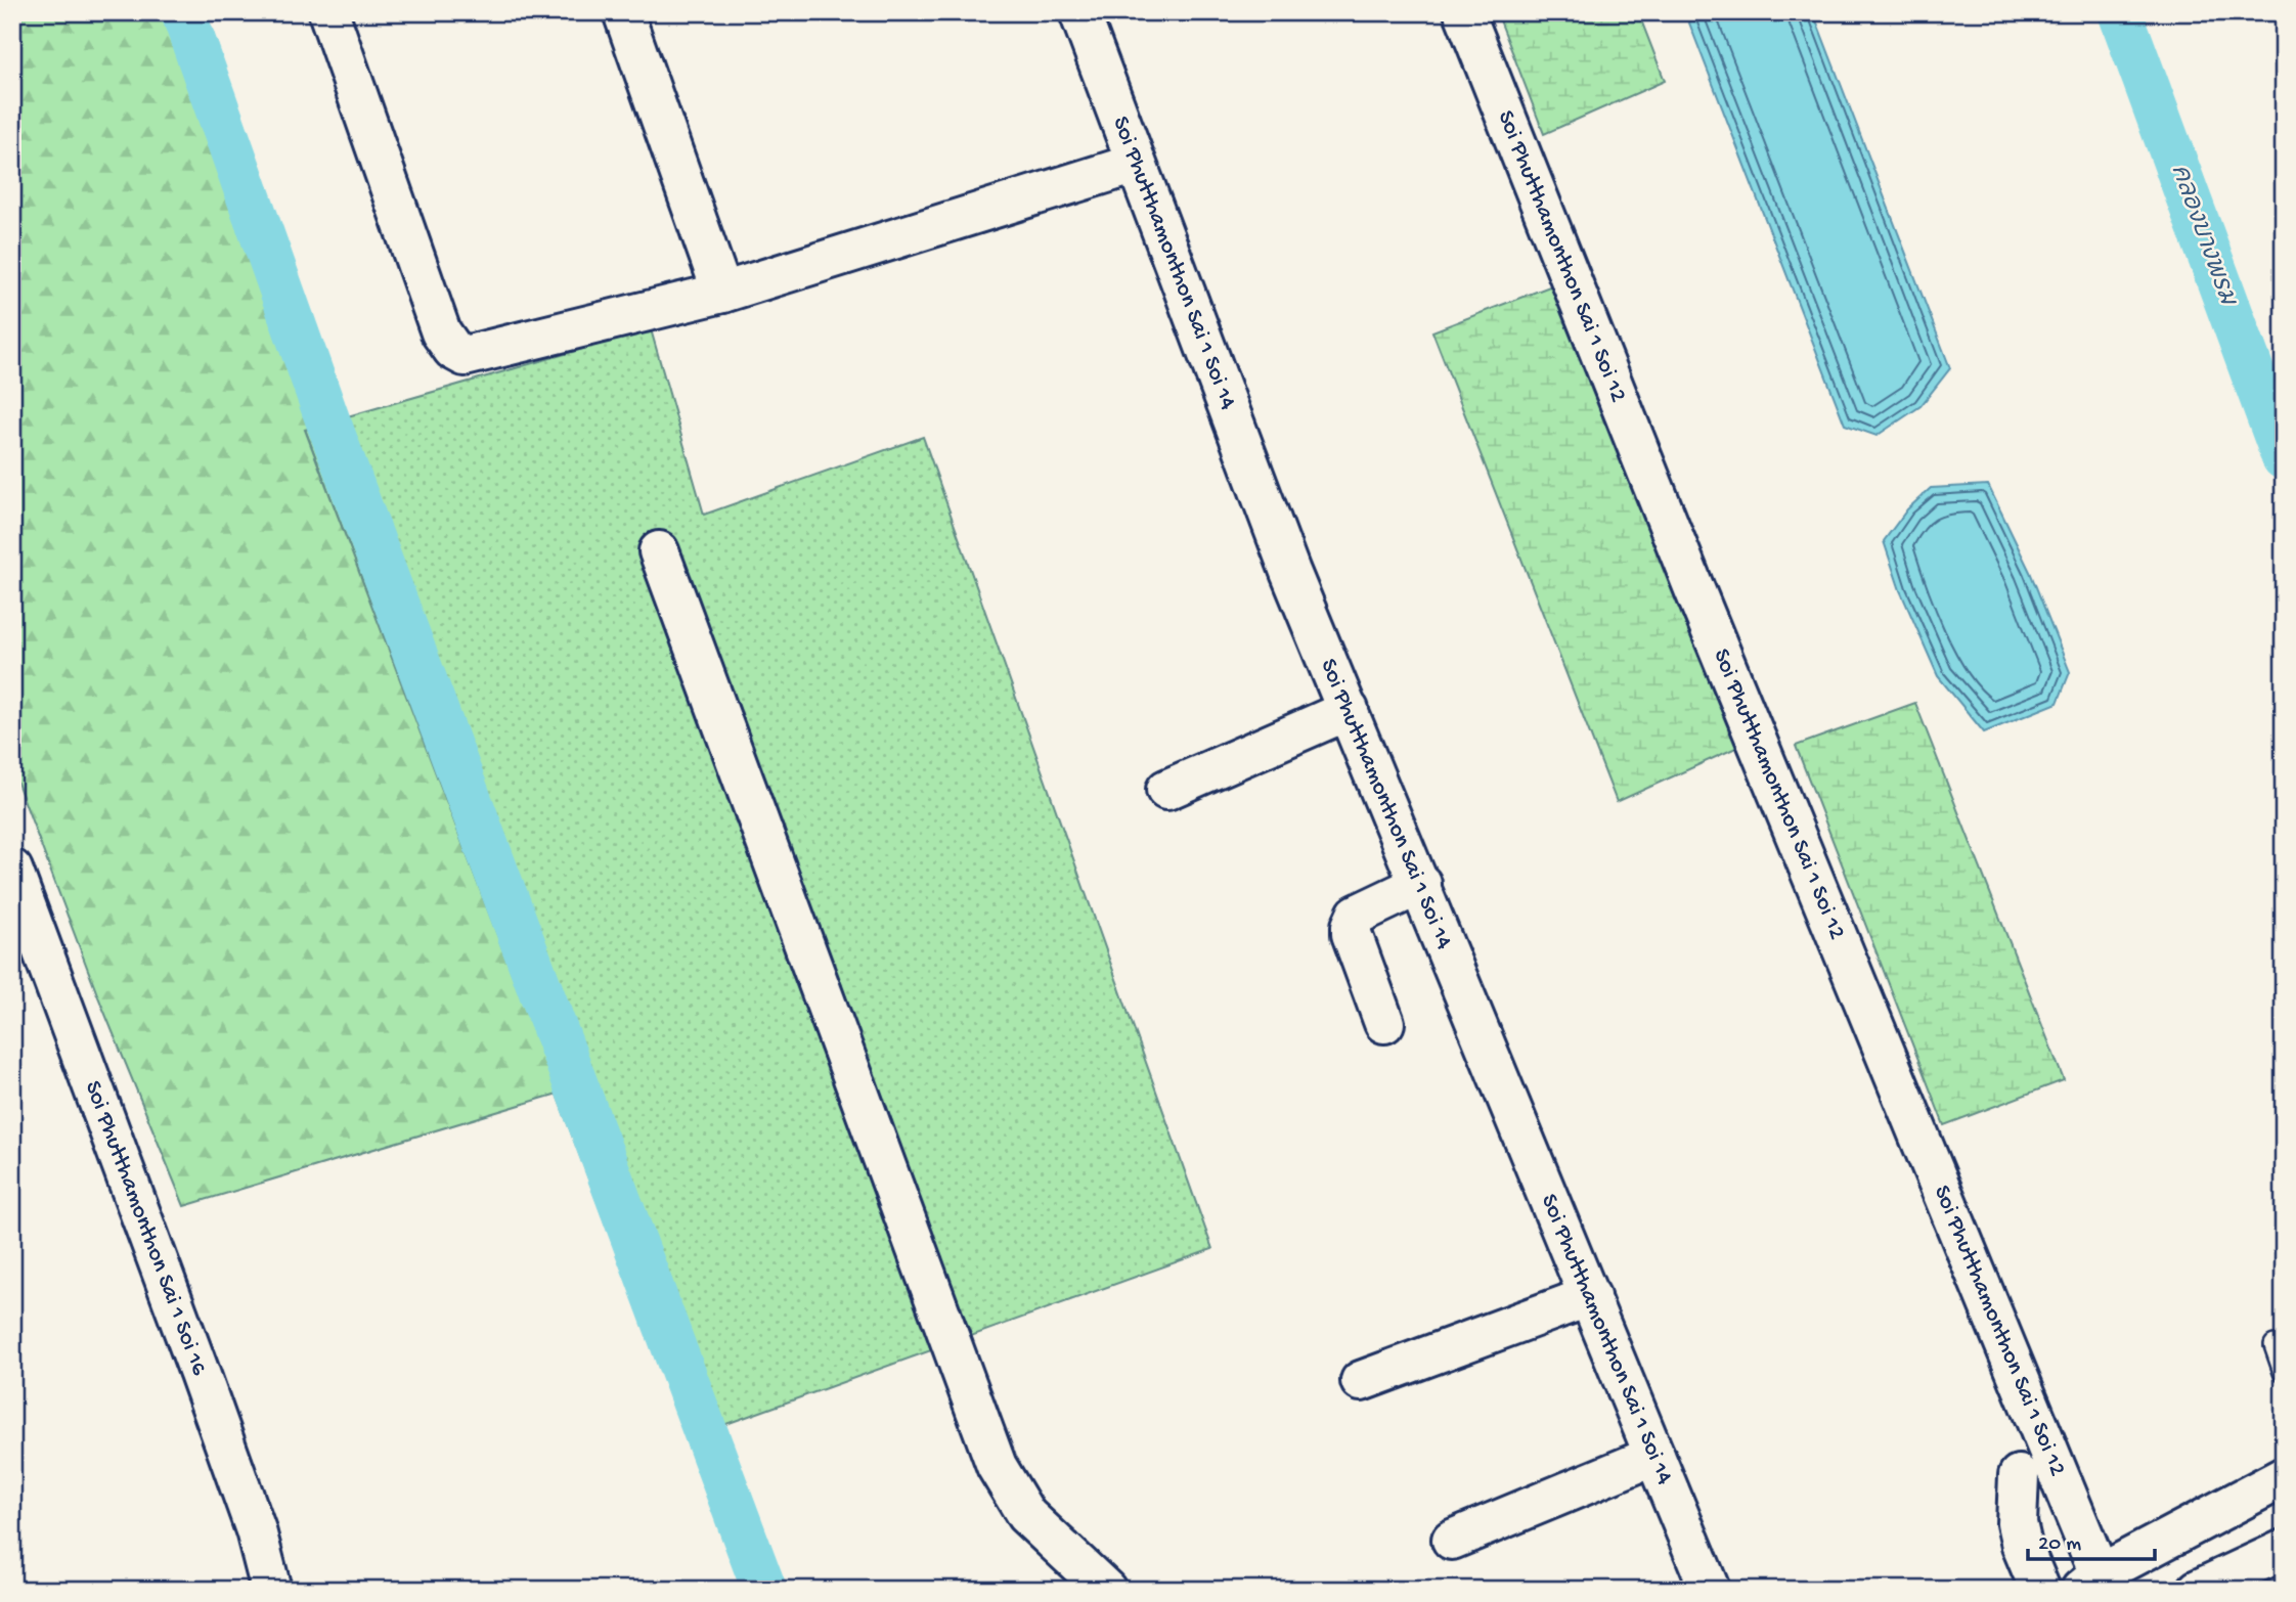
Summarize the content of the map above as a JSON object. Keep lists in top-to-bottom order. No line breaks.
{"streets":{"street":["Soi Phutthamonthon Sai 1 Soi 12","Soi Phutthamonthon Sai 1 Soi 14","Soi Phutthamonthon Sai 1 Soi 16"]},"water":["คลองบางพรม"],"scale_bar":"20 m"}
